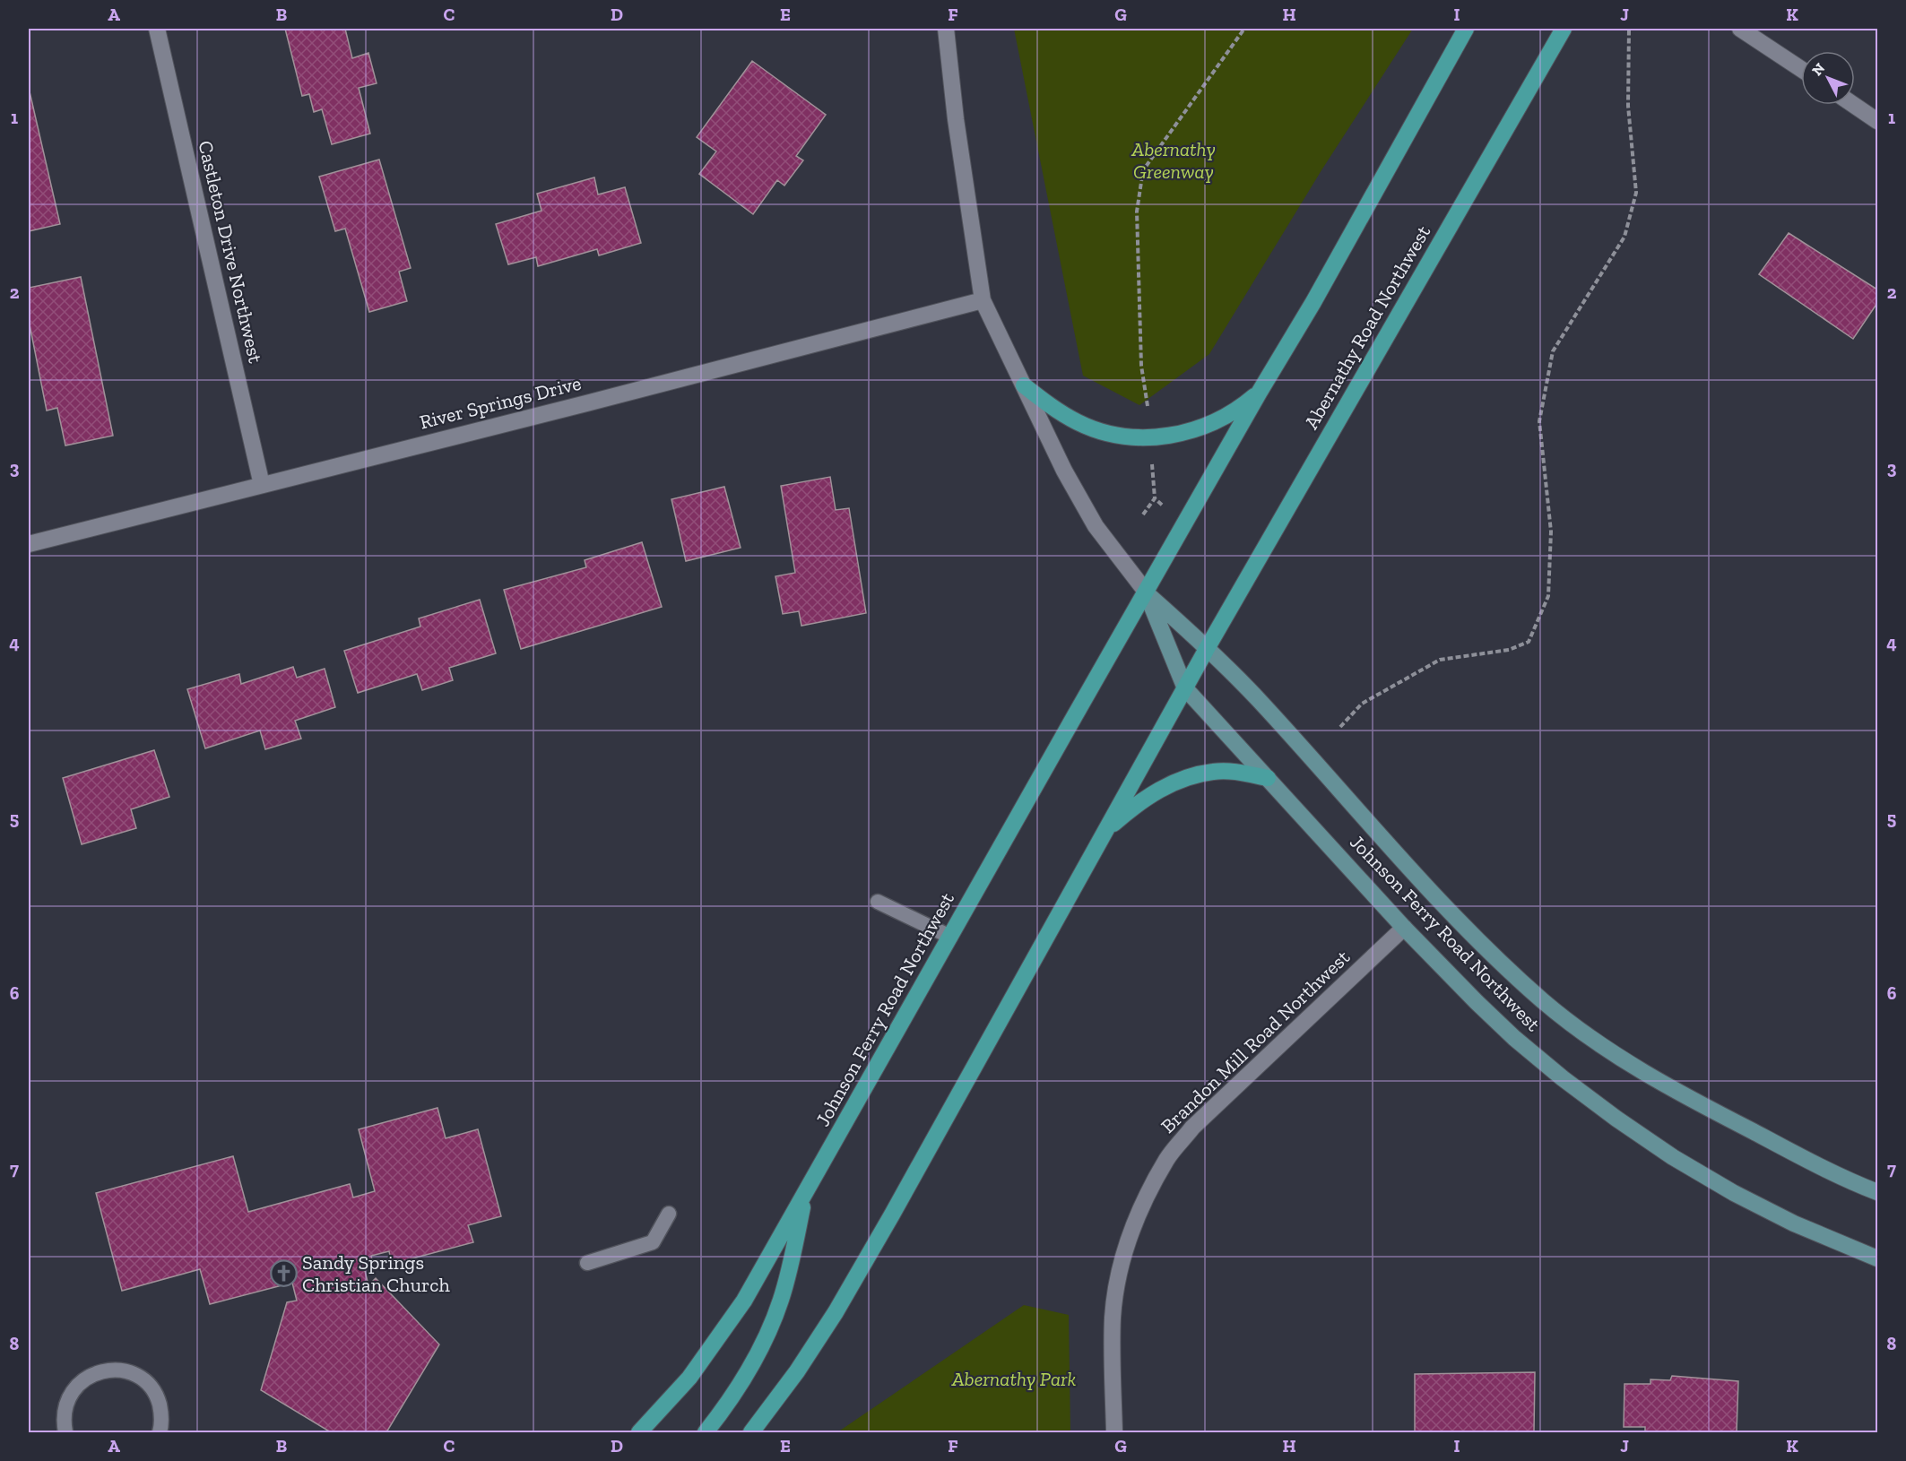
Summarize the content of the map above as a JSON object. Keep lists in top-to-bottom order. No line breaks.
{"streets":{"main road":["Abernathy Road Northwest","Johnson Ferry Road Northwest"],"street":["Castleton Drive Northwest","River Springs Drive","Brandon Mill Road Northwest"]},"crossings":[["Castleton Drive Northwest","River Springs Drive"],["Abernathy Road Northwest","Johnson Ferry Road Northwest"],["Johnson Ferry Road Northwest","Brandon Mill Road Northwest"]],"parks":["Abernathy Greenway","Abernathy Park"],"places":{"church":["Sandy Springs Christian Church"]},"north":"top left","grid":{"columns":["A","B","C","D","E","F","G","H","I","J","K"],"rows":["1","2","3","4","5","6","7","8"]}}
